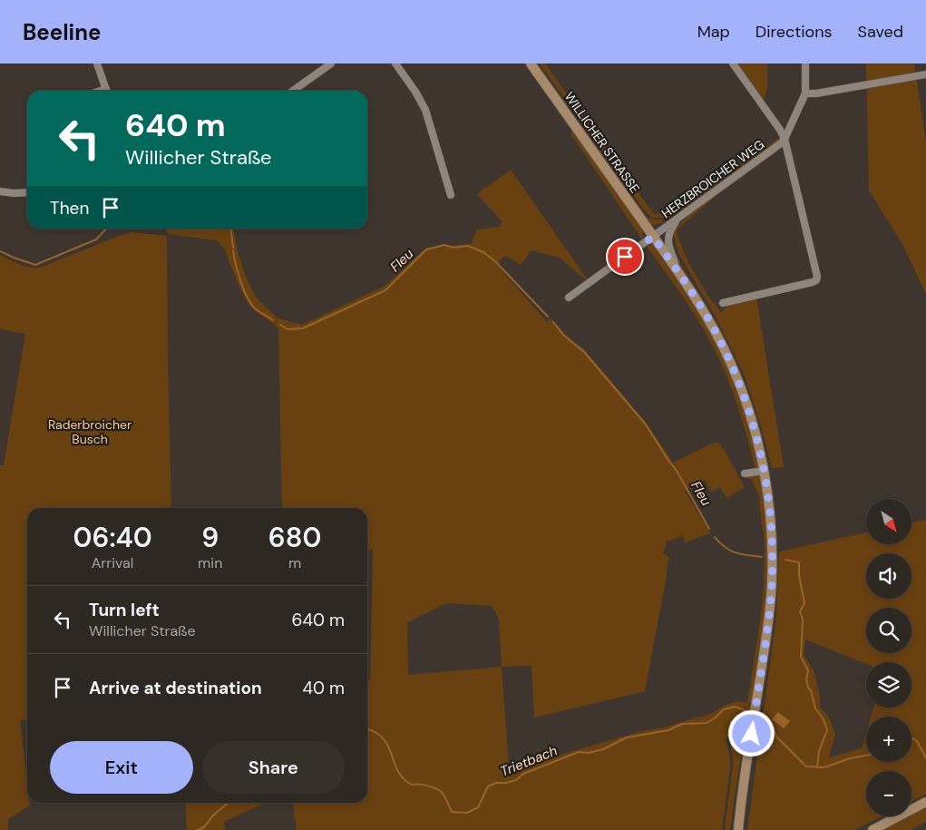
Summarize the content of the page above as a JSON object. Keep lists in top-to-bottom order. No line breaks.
{"streets":{"main road":["WILLICHER STRASSE"],"street":["HERZBROICHER WEG"]},"crossings":[["WILLICHER STRASSE","HERZBROICHER WEG"]],"water":["Fleu","Trietbach"],"parks":["Raderbroicher Busch"],"north":"bottom right","page":{"header":"Beeline","nav":["Map","Directions","Saved"],"turn":["640 m","Willicher Straße"],"then":"Then","map_buttons":["+","−"],"eta":["06:40","Arrival","9","min","680","m"],"list":[{"name":"Turn left","note":"Willicher Straße","value":"640 m"},{"name":"Arrive at destination","value":"40 m"}],"buttons":["Exit","Share"]}}
